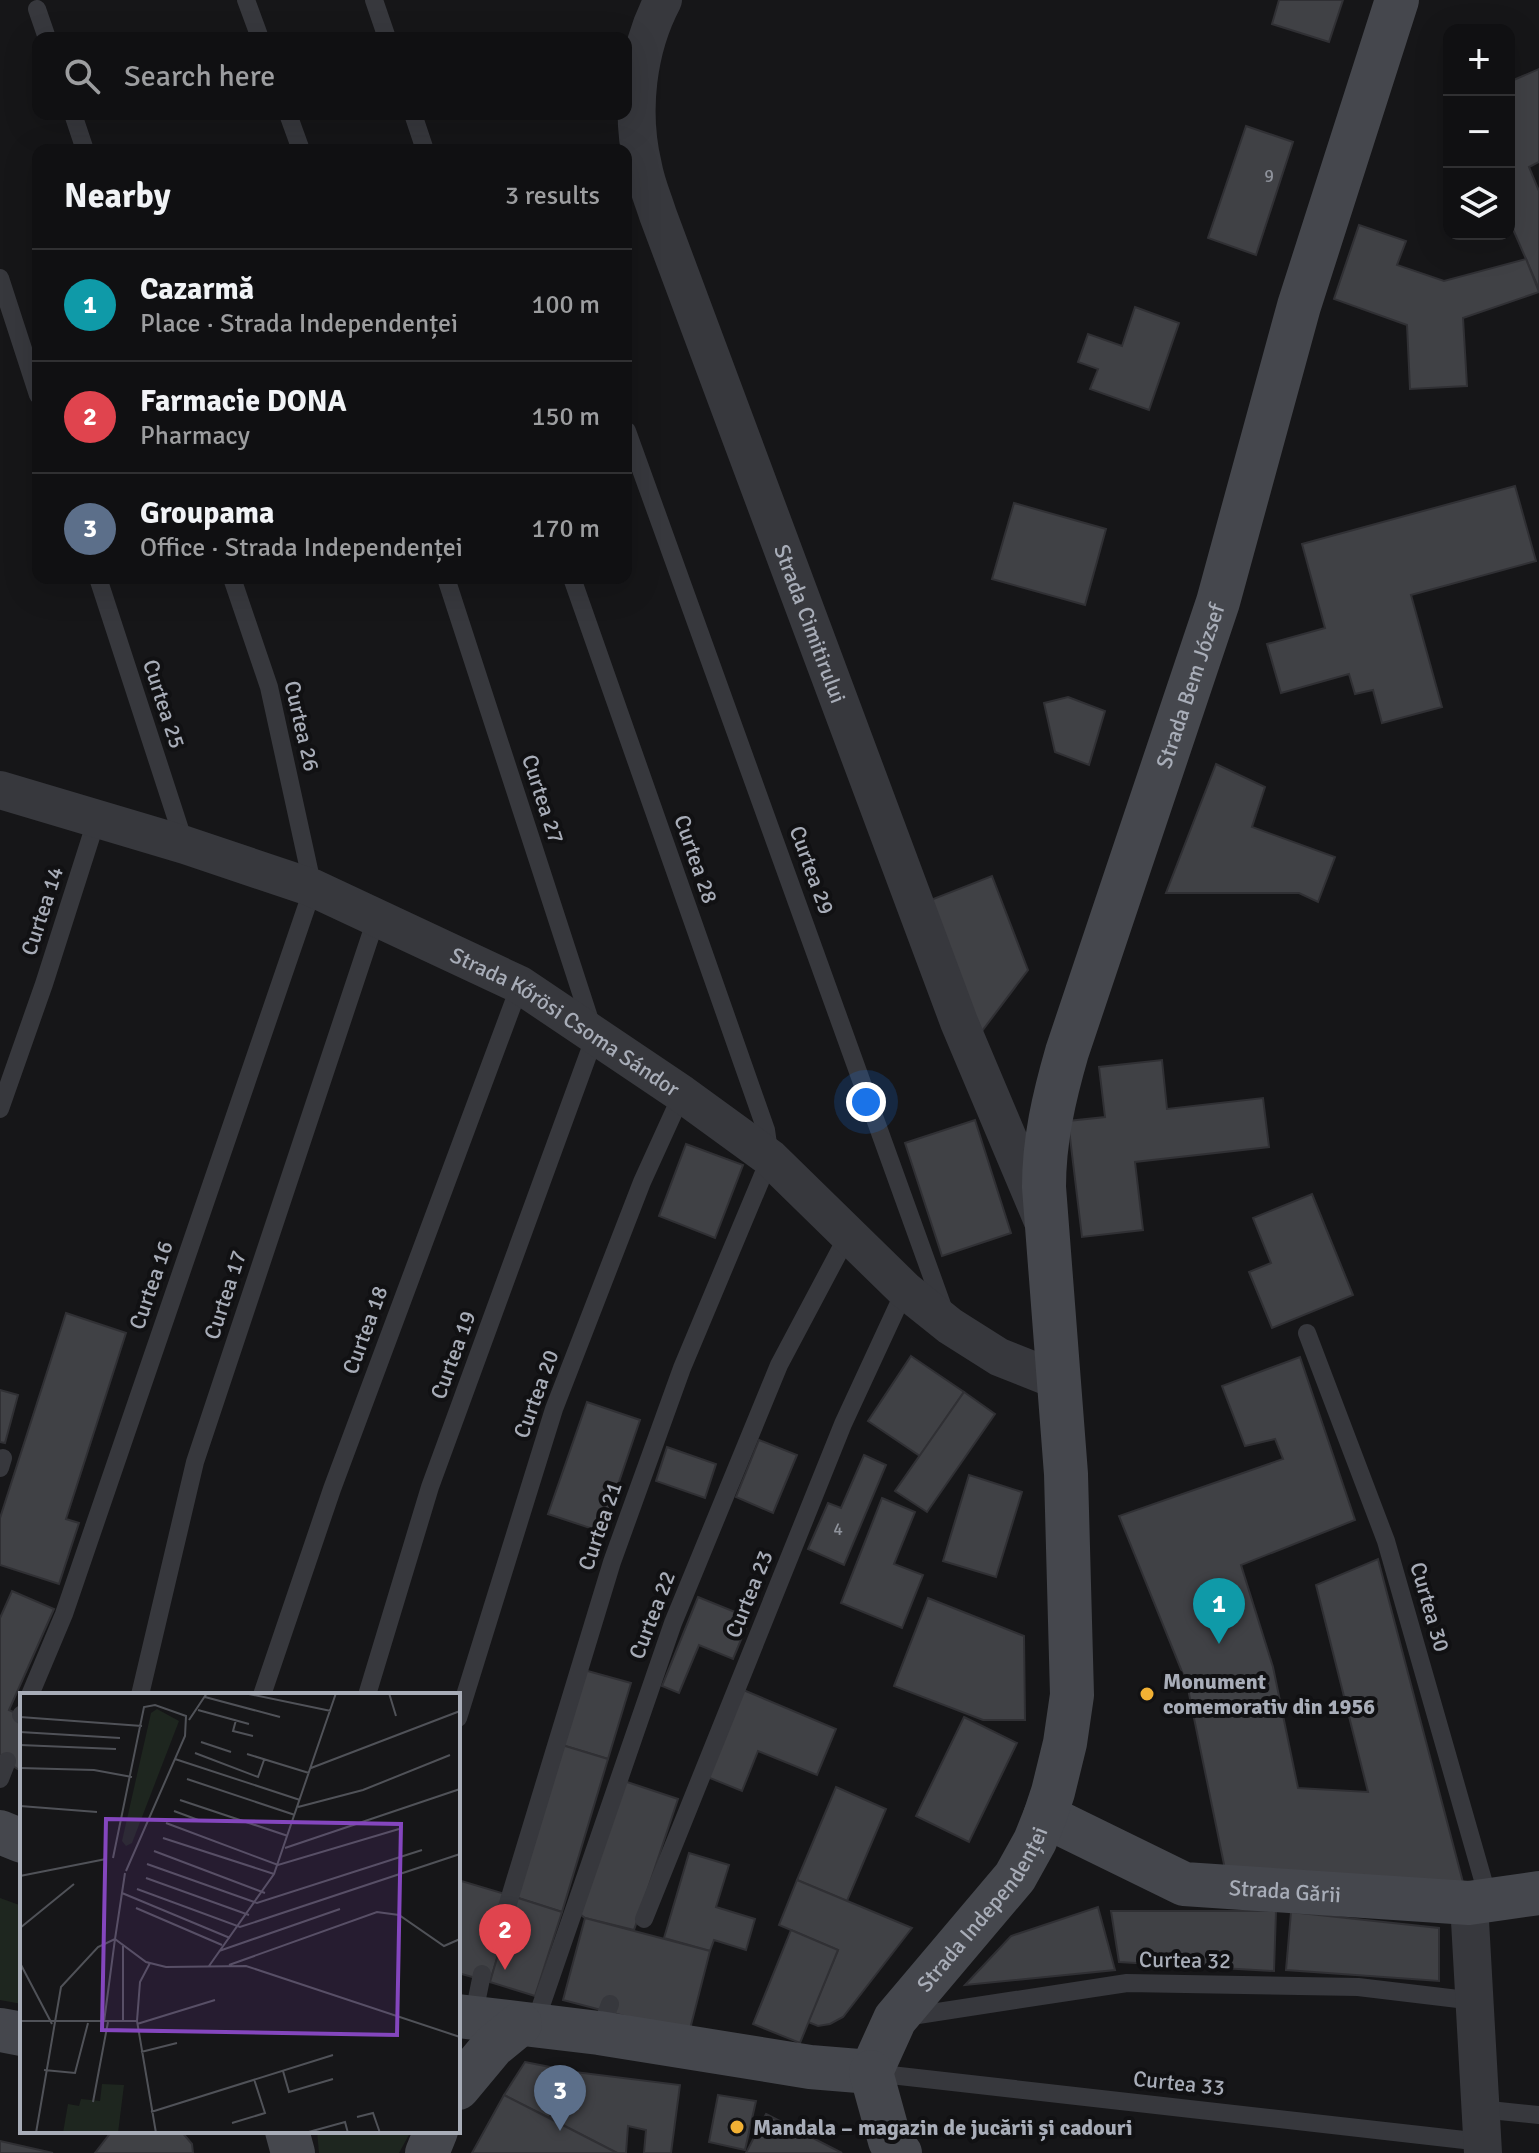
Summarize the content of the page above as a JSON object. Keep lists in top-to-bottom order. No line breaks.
{"streets":{"main road":["Strada Bem József","Strada Gării","Strada Independenței"],"street":["Strada Cimitirului","Strada Kőrösi Csoma Sándor"],"lane":["Curtea 25","Curtea 26","Curtea 27","Curtea 28","Curtea 29","Curtea 14","Curtea 16","Curtea 17","Curtea 18","Curtea 19","Curtea 20","Curtea 21","Curtea 23","Curtea 30","Curtea 22","Curtea 32","Curtea 33"]},"crossings":[["Strada Cimitirului","Strada Bem József"],["Strada Bem József","Strada Kőrösi Csoma Sándor"],["Strada Bem József","Strada Independenței"],["Curtea 25","Strada Kőrösi Csoma Sándor"],["Curtea 26","Strada Kőrösi Csoma Sándor"],["Curtea 26","Curtea 16"],["Curtea 27","Strada Kőrösi Csoma Sándor"],["Curtea 27","Curtea 19"],["Curtea 28","Strada Kőrösi Csoma Sándor"],["Curtea 28","Curtea 21"],["Curtea 29","Strada Kőrösi Csoma Sándor"],["Curtea 14","Strada Kőrösi Csoma Sándor"],["Strada Kőrösi Csoma Sándor","Curtea 16"],["Strada Kőrösi Csoma Sándor","Curtea 17"],["Strada Kőrösi Csoma Sándor","Curtea 18"],["Strada Kőrösi Csoma Sándor","Curtea 19"],["Strada Kőrösi Csoma Sándor","Curtea 20"],["Strada Kőrösi Csoma Sándor","Curtea 21"],["Strada Kőrösi Csoma Sándor","Curtea 23"],["Strada Kőrösi Csoma Sándor","Curtea 22"],["Strada Kőrösi Csoma Sándor","Strada Independenței"],["Curtea 30","Strada Gării"],["Strada Gării","Strada Independenței"],["Strada Independenței","Curtea 32"],["Strada Independenței","Curtea 33"]],"places":["Monument comemorativ din 1956","Mandala – magazin de jucării și cadouri"],"house_numbers":["9","4"],"page":{"map_buttons":["+","−"],"search":"Search here","heading":["Nearby","3 results"],"list":[{"mark":"1","name":"Cazarmă","note":"Place · Strada Independenței","value":"100 m"},{"mark":"2","name":"Farmacie DONA","note":"Pharmacy","value":"150 m"},{"mark":"3","name":"Groupama","note":"Office · Strada Independenței","value":"170 m"}],"pins":["1","2","3"]}}
